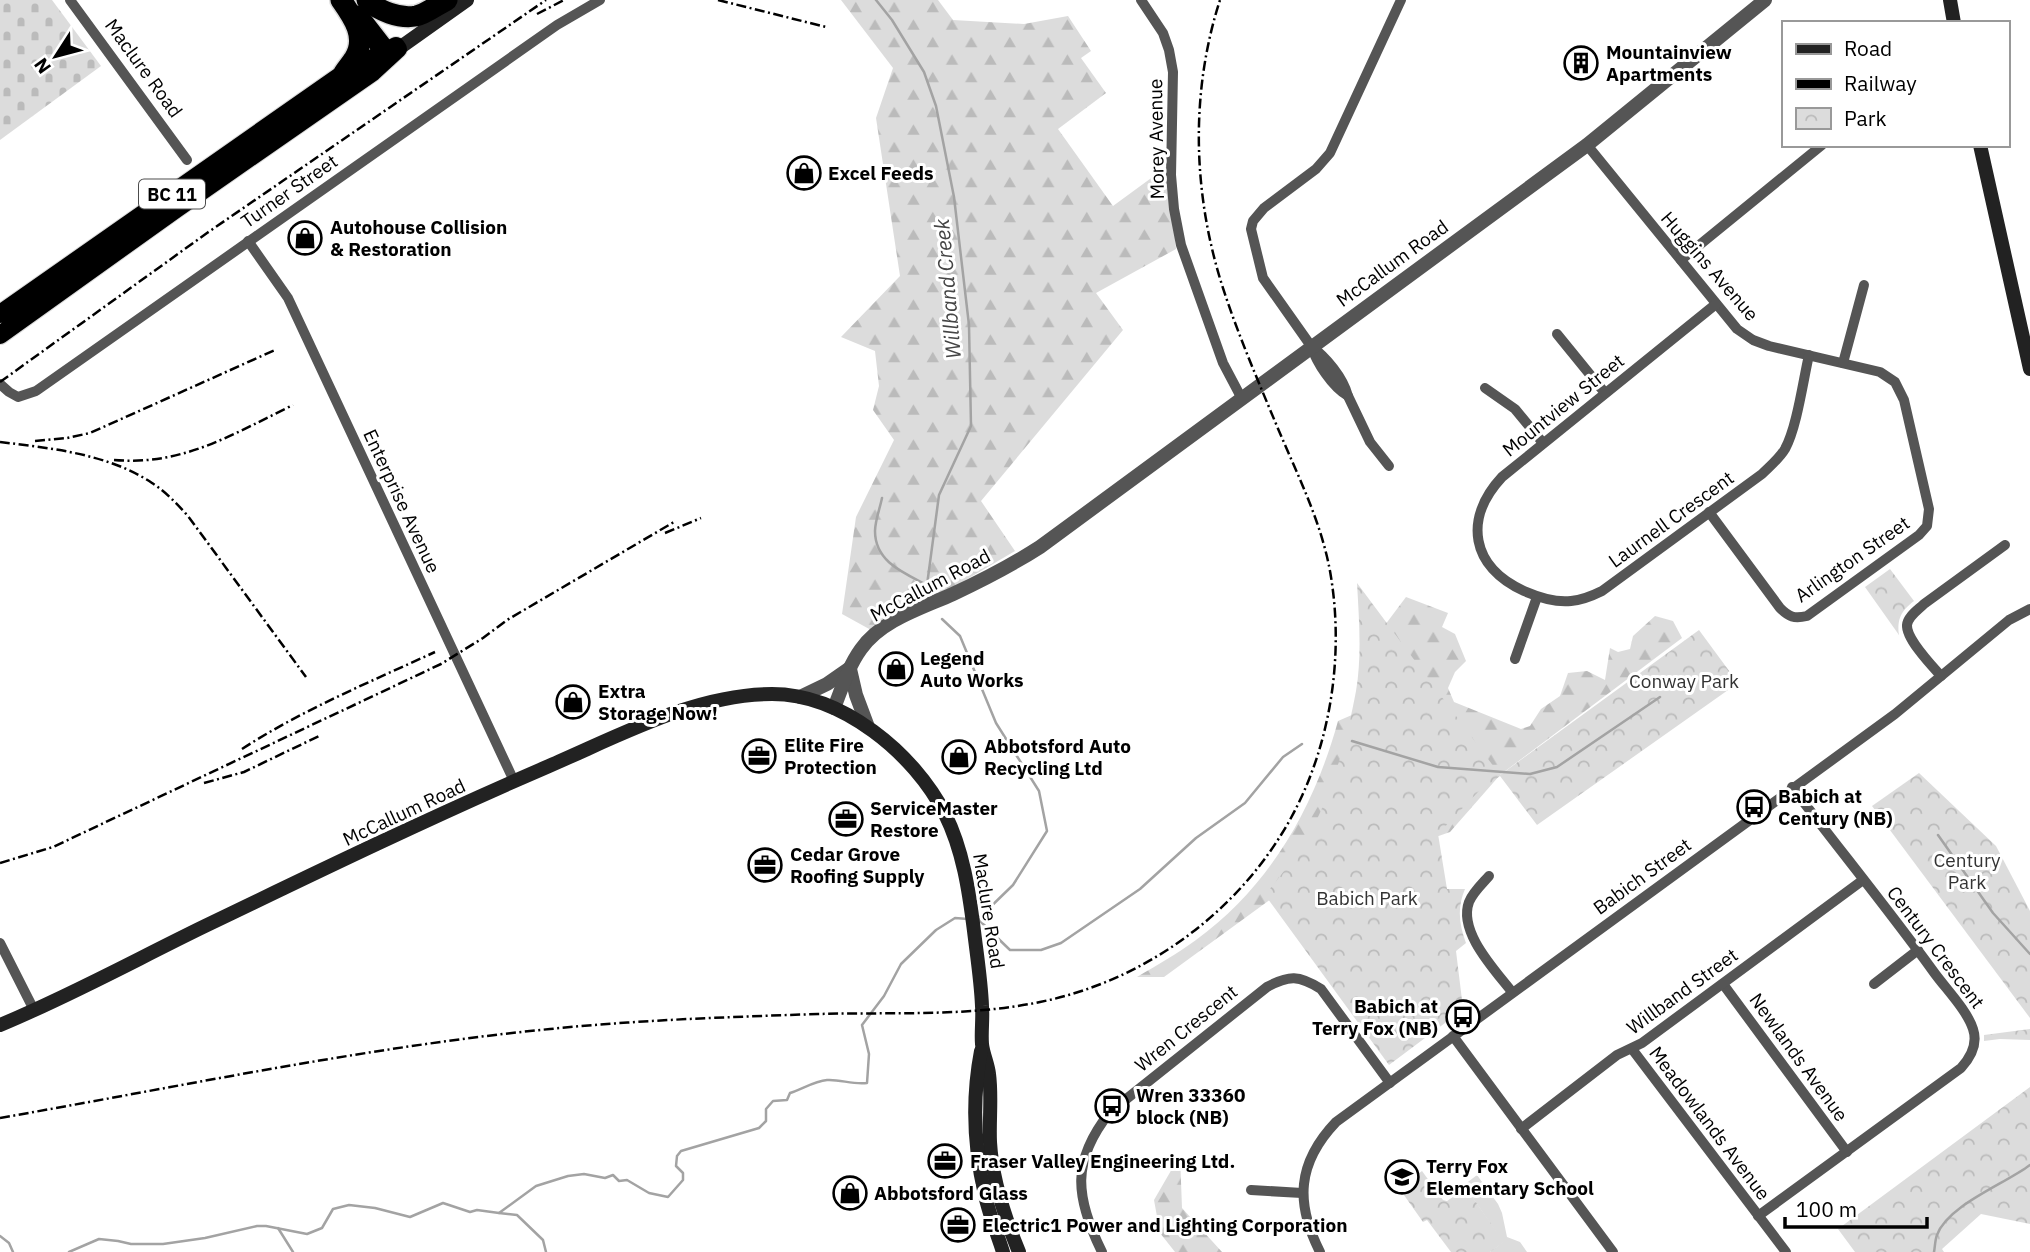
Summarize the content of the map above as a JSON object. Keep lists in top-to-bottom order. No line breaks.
{"streets":{"highway":["BC 11"],"main road":["Maclure Road","McCallum Road"],"street":["Morey Avenue","Turner Street","Huggins Avenue","Mountview Street","Enterprise Avenue","Laurnell Crescent","Arlington Street","Babich Street","Century Crescent","Willband Street","Wren Crescent","Newlands Avenue","Meadowlands Avenue"]},"crossings":[["Maclure Road","McCallum Road"],["Morey Avenue","McCallum Road"],["Turner Street","Enterprise Avenue"],["McCallum Road","Huggins Avenue"],["McCallum Road","Enterprise Avenue"],["Huggins Avenue","Mountview Street"],["Huggins Avenue","Laurnell Crescent"],["Huggins Avenue","Arlington Street"],["Mountview Street","Laurnell Crescent"],["Laurnell Crescent","Arlington Street"],["Babich Street","Century Crescent"],["Babich Street","Wren Crescent"],["Century Crescent","Willband Street"],["Century Crescent","Newlands Avenue"],["Century Crescent","Meadowlands Avenue"],["Willband Street","Newlands Avenue"],["Willband Street","Meadowlands Avenue"]],"water":["Willband Creek"],"parks":["Conway Park","Century Park","Babich Park"],"places":{"building":["Mountainview Apartments"],"shop":["Excel Feeds","Autohouse Collision & Restoration","Legend Auto Works","Extra Storage Now!","Abbotsford Auto Recycling Ltd","Abbotsford Glass"],"office":["Elite Fire Protection","ServiceMaster Restore","Cedar Grove Roofing Supply","Fraser Valley Engineering Ltd.","Electric1 Power and Lighting Corporation"],"bus stop":["Babich at Century (NB)","Babich at Terry Fox (NB)","Wren 33360 block (NB)"],"school or university":["Terry Fox Elementary School"]},"legend":["Road","Railway","Park"],"scale_bar":"100 m","north":"bottom left"}
